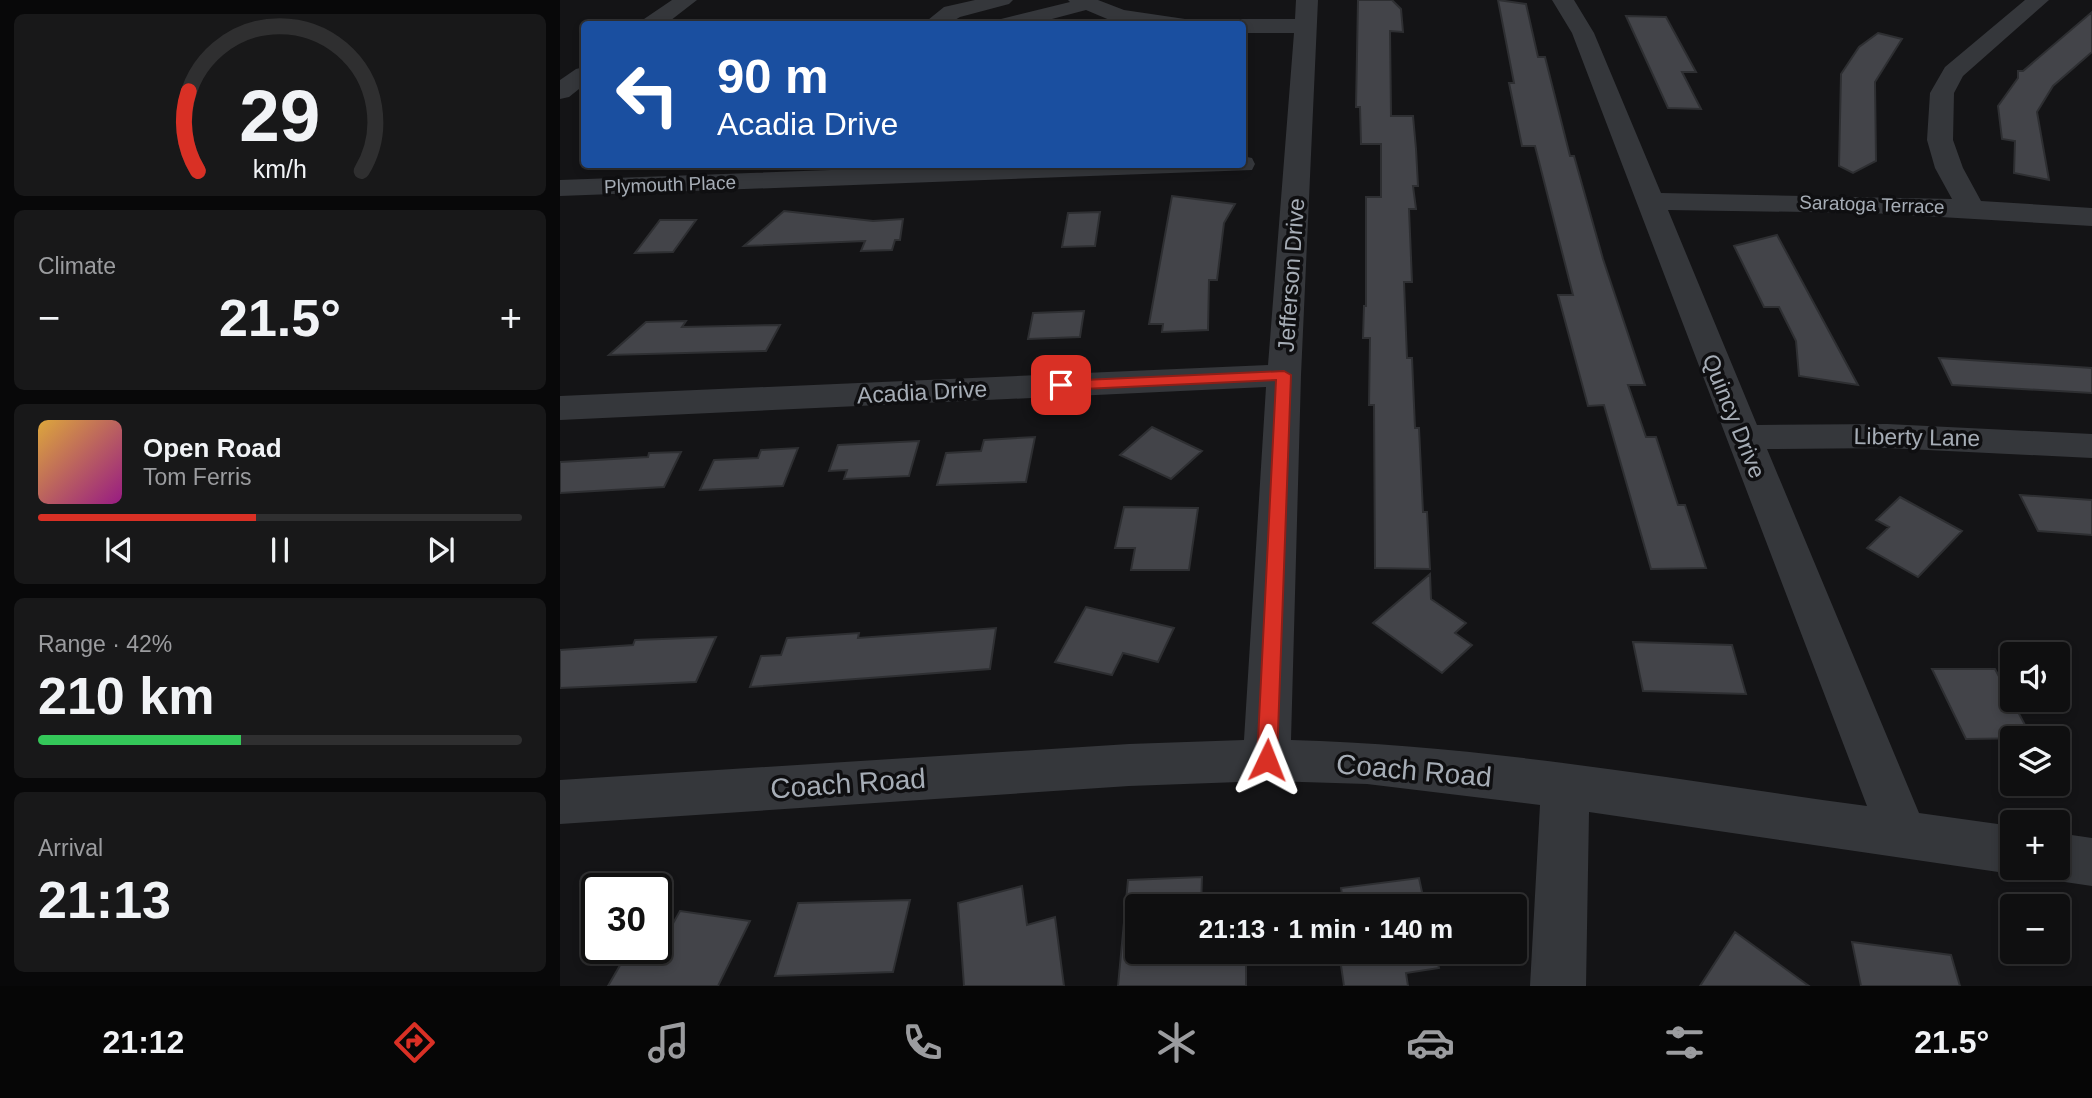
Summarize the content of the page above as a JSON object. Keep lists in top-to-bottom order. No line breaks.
{"streets":{"street":["Plymouth Place","Saratoga Terrace","Jefferson Drive","Acadia Drive","Quincy Drive","Liberty Lane","Coach Road"]},"crossings":[["Plymouth Place","Jefferson Drive"],["Saratoga Terrace","Quincy Drive"],["Jefferson Drive","Acadia Drive"],["Jefferson Drive","Coach Road"],["Quincy Drive","Liberty Lane"],["Quincy Drive","Coach Road"]],"page":{"turn":["90 m","Acadia Drive"],"tile":["Climate",["Range · 42%","210 km"],["Arrival","21:13"]],"heat":["−","21.5°","+"],"song":["Open Road","Tom Ferris"],"map_buttons":["+","−"],"limit":"30","trip":"21:13 · 1 min · 140 m","tabs":["21:12","21.5°"],"gauge":["29","km/h"]}}
